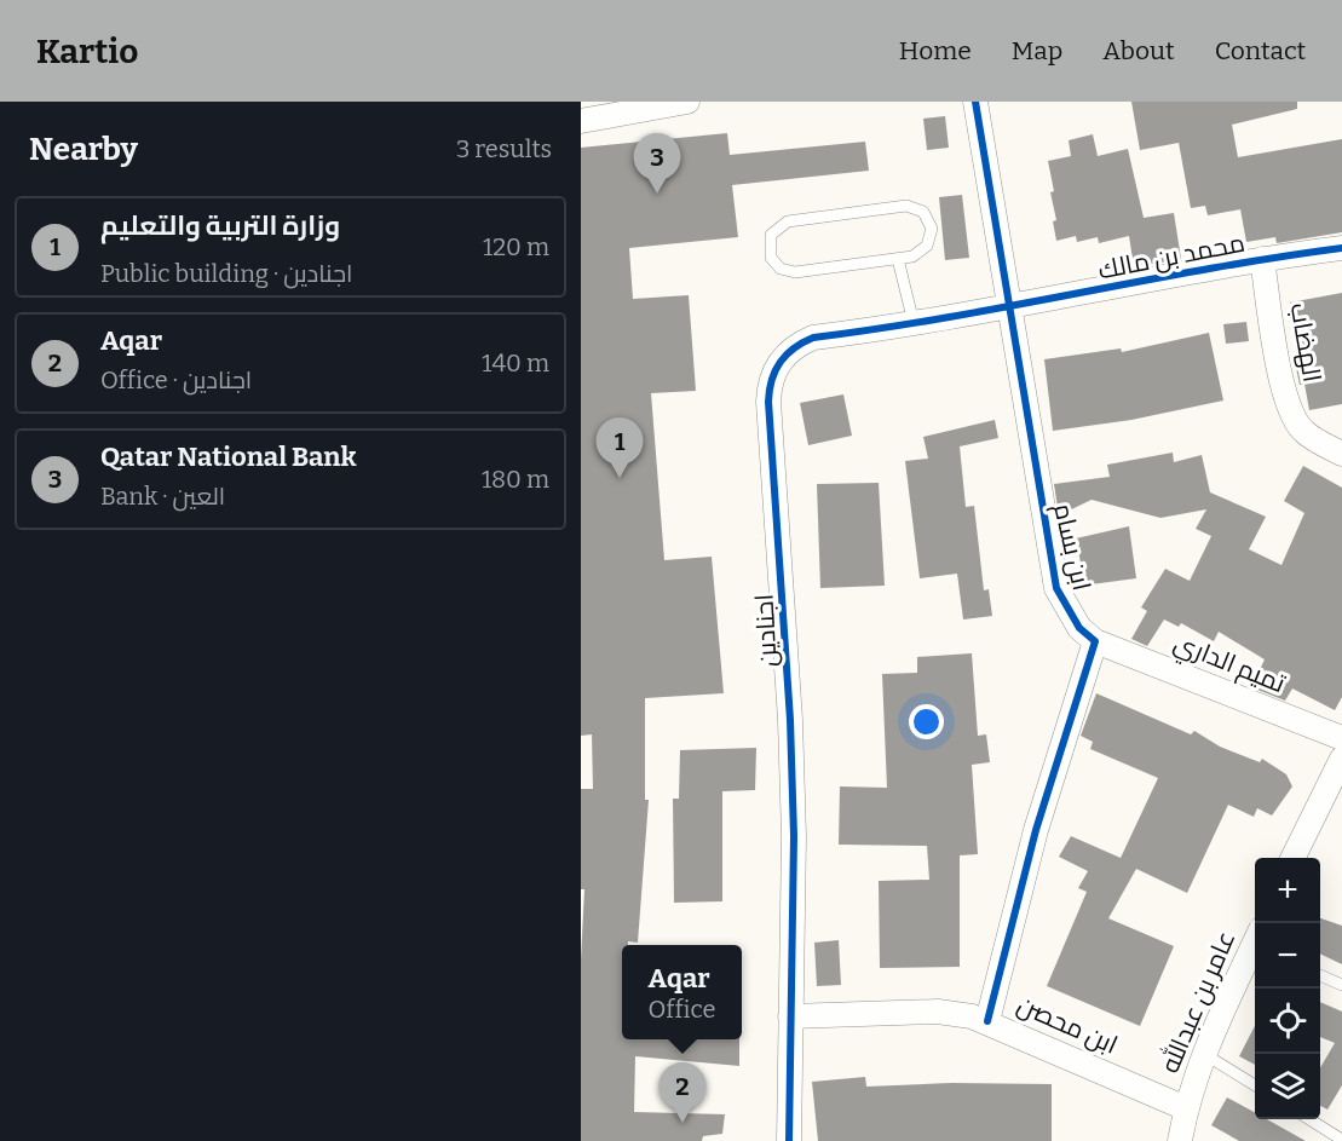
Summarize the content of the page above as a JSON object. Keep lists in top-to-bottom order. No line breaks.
{"streets":{"street":["محمد بن مالك","الهضاب","ابن بسام","اجنادين","تميم الداري","عامر بن عبدالله","ابن محصن"]},"crossings":[["محمد بن مالك","الهضاب"],["محمد بن مالك","ابن بسام"],["محمد بن مالك","اجنادين"],["ابن بسام","اجنادين"],["ابن بسام","تميم الداري"],["اجنادين","ابن محصن"],["عامر بن عبدالله","ابن محصن"]],"page":{"header":"Kartio","nav":["Home","Map","About","Contact"],"heading":["Nearby","3 results"],"pins":["3","1","2"],"list":[{"mark":"1","name":"وزارة التربية والتعليم","note":"Public building · اجنادين","value":"120 m"},{"mark":"2","name":"Aqar","note":"Office · اجنادين","value":"140 m"},{"mark":"3","name":"Qatar National Bank","note":"Bank · العين","value":"180 m"}],"map_buttons":["+","−"],"popup":["Aqar","Office"]}}
